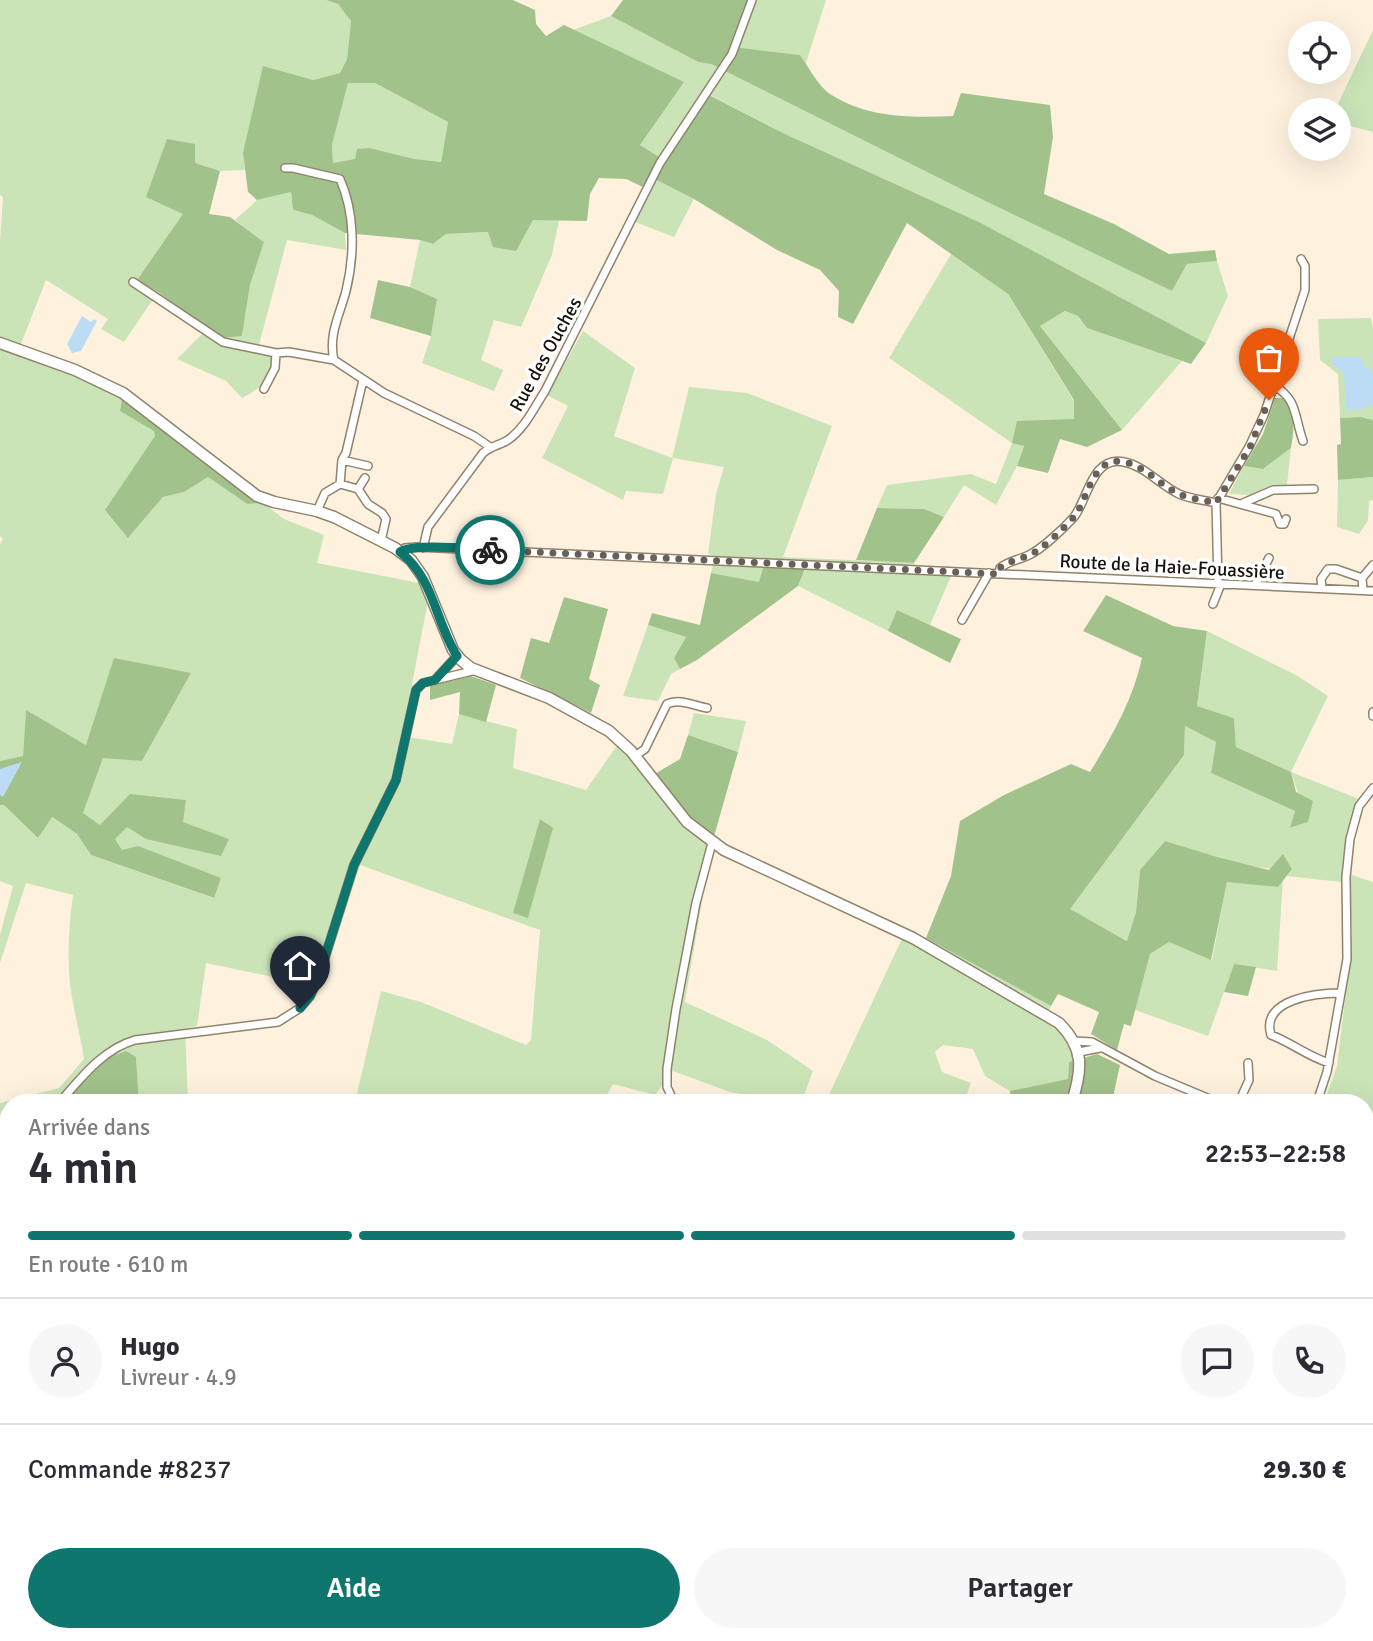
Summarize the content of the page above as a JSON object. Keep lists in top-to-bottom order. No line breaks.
{"streets":{"street":["Rue des Ouches","Route de la Haie-Fouassière"]},"crossings":[["Rue des Ouches","Route de la Haie-Fouassière"]],"page":{"heading":["4 min","Arrivée dans","22:53–22:58"],"panel":["Hugo","Livreur · 4.9","Commande #8237","29.30 €"],"bar":"En route · 610 m","buttons":["Aide","Partager"]}}
